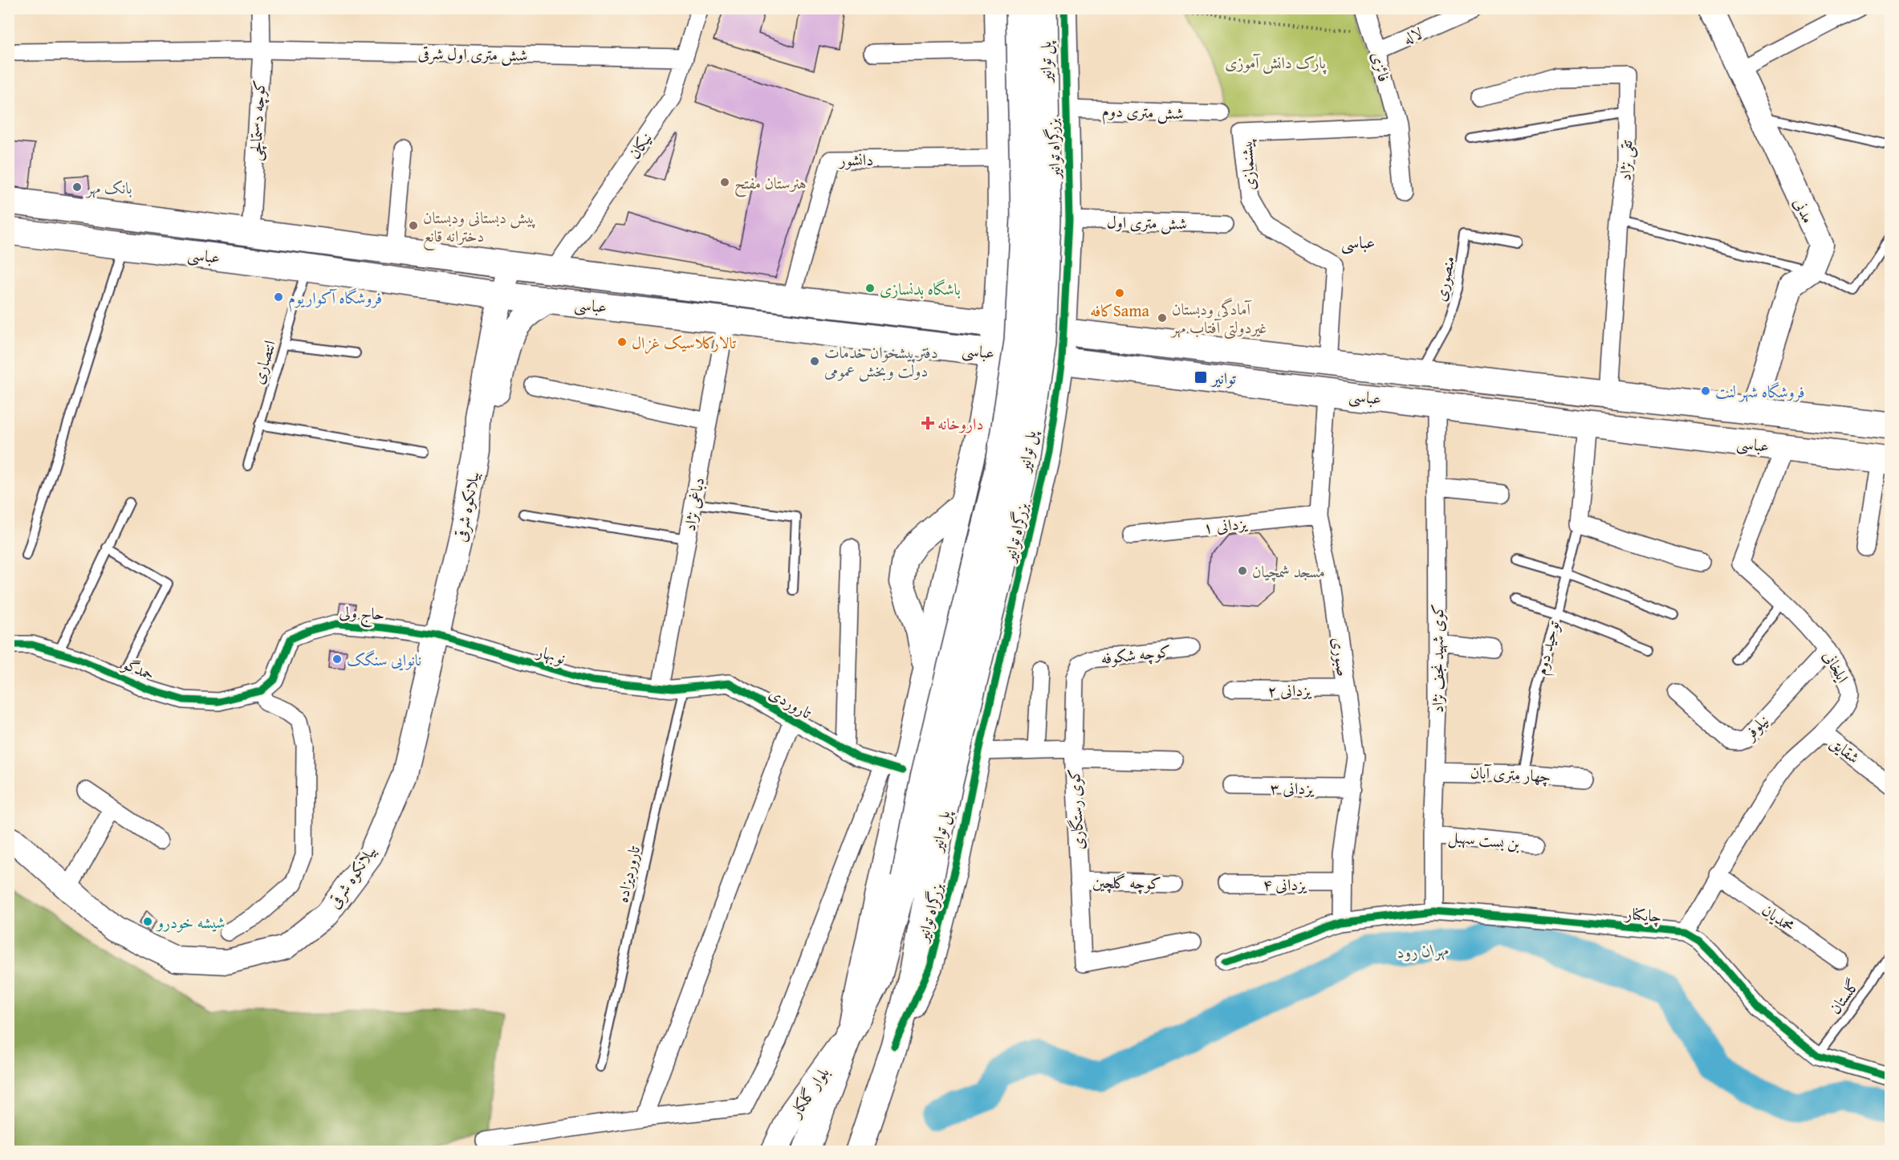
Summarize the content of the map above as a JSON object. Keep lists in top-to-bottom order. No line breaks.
{"streets":{"main road":["پل توانیر","بزرگراه توانیر","عباسى","بلوار گلکار"],"street":["لاله","شش متری اول شرقی","فائزی","شش متری دوم","کوچه دستمالچی","نیکان","دانشور","تقی نژاد","پیشنمازی","مدنی","شش متری اول","دباغی نژاد","بیلانکوه شرقی","یزدانی ۱","حاج ولی","توحید دوم","نوبهار","کوچه شکوفه","صبوری","کوی شهید نجف نژاد","ایلخانی","حمدگو","یزدانی ۲","تاروردی","نیلوفر","شقایق","چهار متری آبان","یزدانی ۳","کوی رستگاری","بن بست سهبل","کوچه گلچین","یزدانی ۴","چایکنار","محمدیان"],"lane":["منصوری","انتصاری","تاروردیزاده","گلستان"]},"crossings":[["لاله","فائزی"],["شش متری اول شرقی","کوچه دستمالچی"],["شش متری اول شرقی","نیکان"],["پل توانیر","بزرگراه توانیر"],["فائزی","پیشنمازی"],["شش متری دوم","بزرگراه توانیر"],["کوچه دستمالچی","عباسى"],["نیکان","عباسى"],["بزرگراه توانیر","دانشور"],["بزرگراه توانیر","شش متری اول"],["بزرگراه توانیر","عباسى"],["بزرگراه توانیر","تاروردی"],["بزرگراه توانیر","کوی رستگاری"],["بزرگراه توانیر","بلوار گلکار"],["دانشور","عباسى"],["تقی نژاد","عباسى"],["پیشنمازی","عباسى"],["عباسى","منصوری"],["عباسى","انتصاری"],["عباسى","دباغی نژاد"],["عباسى","بیلانکوه شرقی"],["عباسى","توحید دوم"],["عباسى","صبوری"],["عباسى","کوی شهید نجف نژاد"],["عباسى","ایلخانی"],["دباغی نژاد","نوبهار"],["دباغی نژاد","تاروردی"],["بیلانکوه شرقی","حاج ولی"],["بیلانکوه شرقی","نوبهار"],["یزدانی ۱","صبوری"],["حاج ولی","نوبهار"],["حاج ولی","حمدگو"],["توحید دوم","چهار متری آبان"],["نوبهار","تاروردی"],["کوچه شکوفه","کوی رستگاری"],["صبوری","یزدانی ۲"],["صبوری","یزدانی ۳"],["صبوری","یزدانی ۴"],["صبوری","چایکنار"],["کوی شهید نجف نژاد","چهار متری آبان"],["کوی شهید نجف نژاد","بن بست سهبل"],["کوی شهید نجف نژاد","چایکنار"],["ایلخانی","نیلوفر"],["ایلخانی","شقایق"],["ایلخانی","چایکنار"],["ایلخانی","محمدیان"],["تاروردی","تاروردیزاده"],["کوی رستگاری","کوچه گلچین"],["چایکنار","گلستان"]],"districts":["عباسی"],"water":["مهران رود"],"parks":["پارک دانش آموزی"],"places":{"other":["هنرستان مفتح","بانک مهر","پیش دبستانی ودبستان دخترانه قانع","باشگاه بدنسازی","کافهSama","فروشگاه آکواریوم","آمادگی ودبستان غیردولتی آفتاب مهر","تالارکلاسیک غزال","دفترپیشخوان خدمات دولت وبخش عمومی","فروشگاه شهر لنت","مسجد شمچیان","نانوایی سنگک","شیشه خودرو"],"transit":["توانیر"],"health":["داروخانه"]}}
